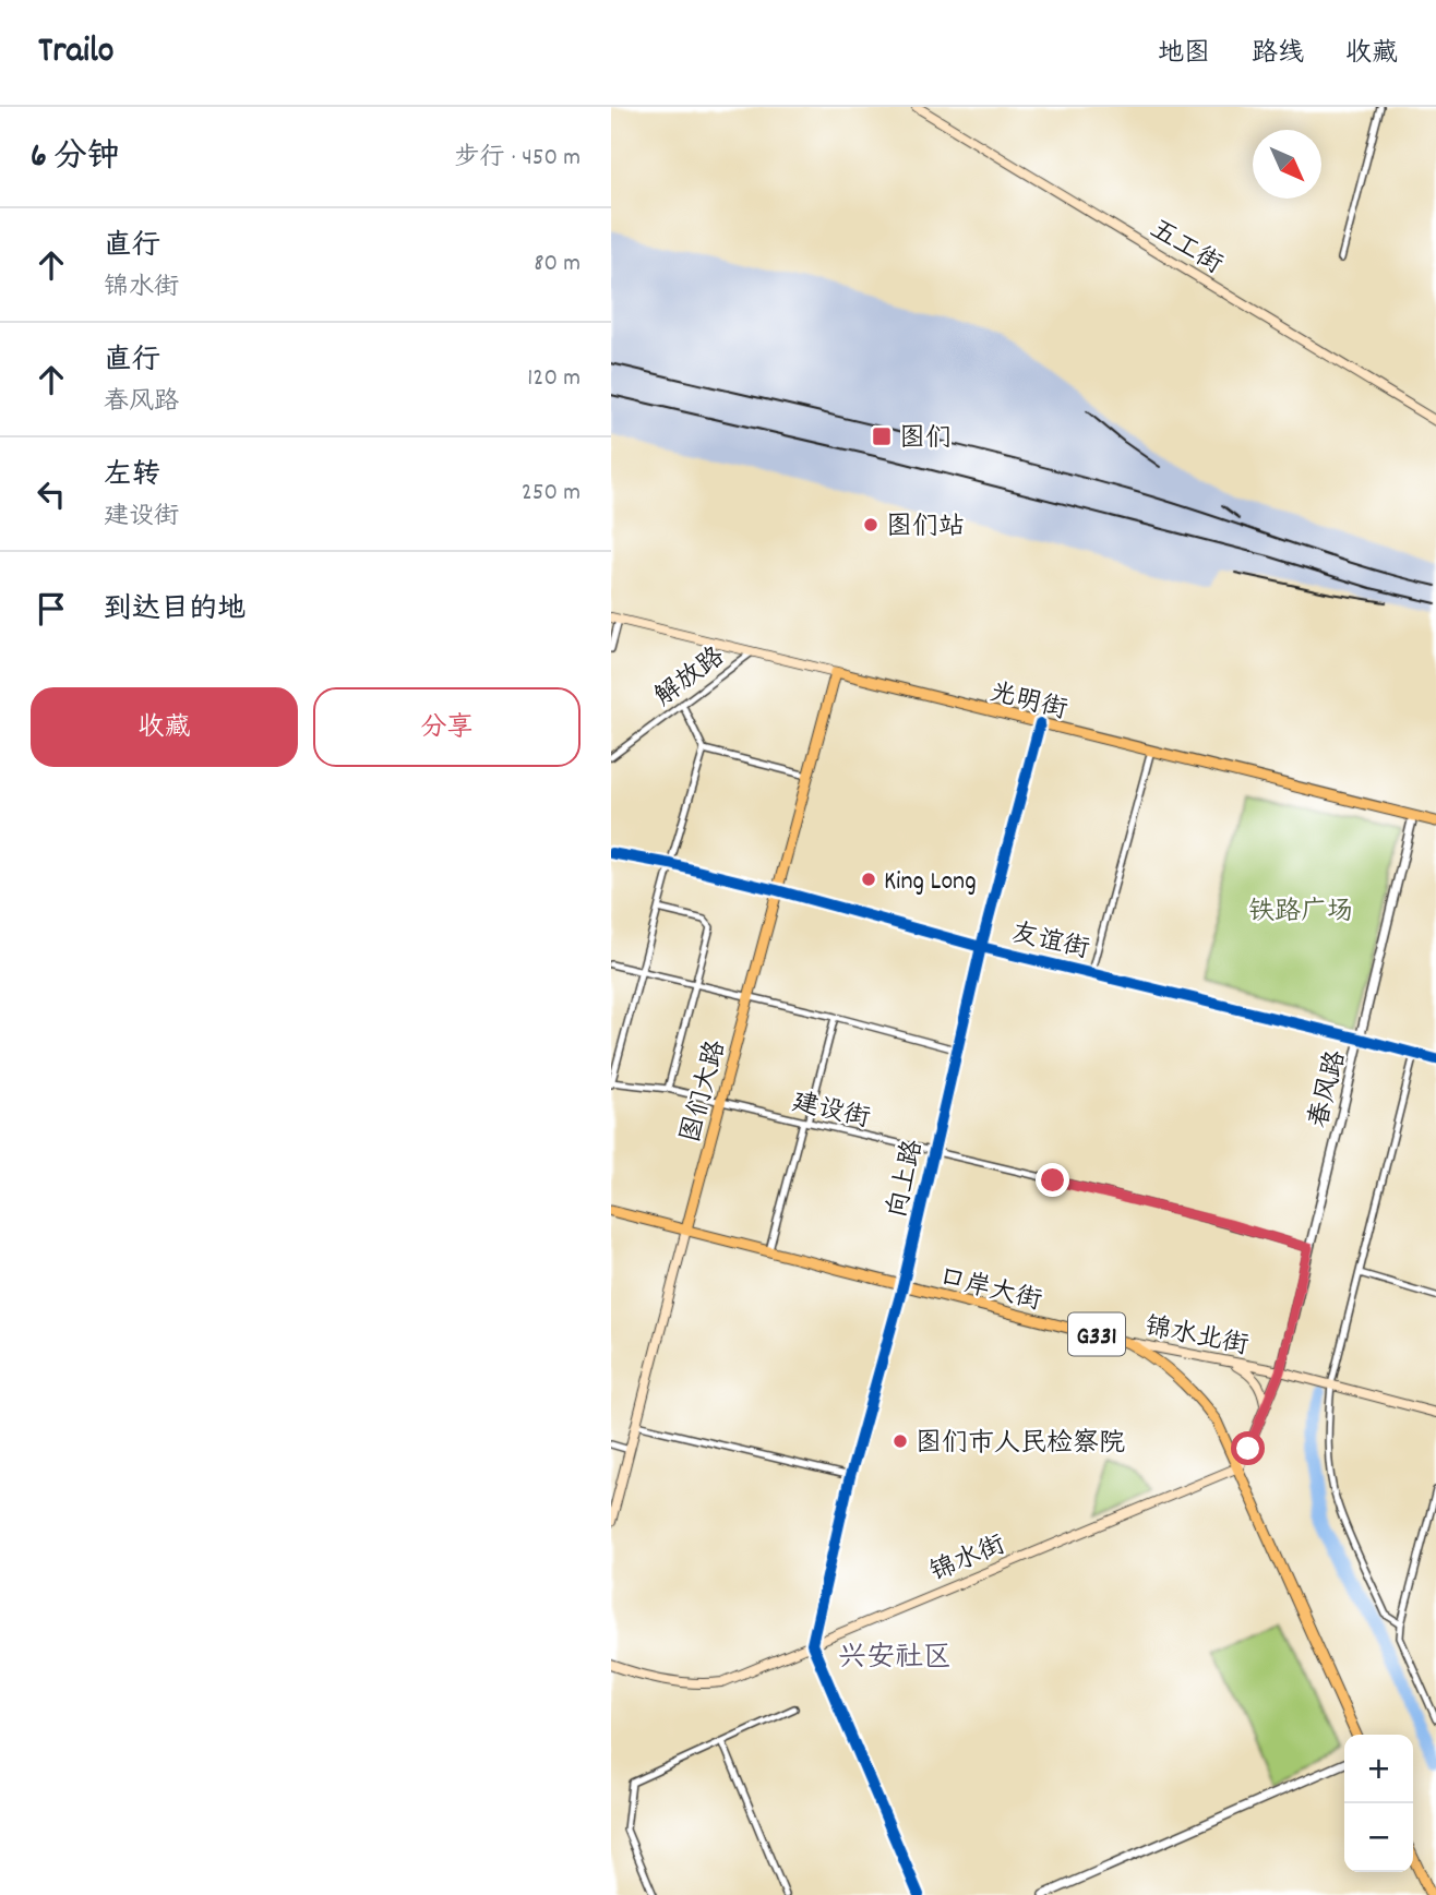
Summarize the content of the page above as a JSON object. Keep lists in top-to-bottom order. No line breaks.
{"streets":{"main road":["五工街","光明街","图们大路","口岸大街","G331","锦水北街","锦水街"],"street":["解放路","友谊街","春风路","建设街","向上路"]},"crossings":[["解放路","光明街"],["光明街","春风路"],["光明街","图们大路"],["光明街","向上路"],["友谊街","春风路"],["友谊街","图们大路"],["友谊街","向上路"],["春风路","建设街"],["春风路","锦水北街"],["图们大路","建设街"],["图们大路","口岸大街"],["建设街","向上路"],["向上路","口岸大街"],["向上路","锦水街"],["口岸大街","锦水北街"],["口岸大街","锦水街"]],"districts":["兴安社区"],"parks":["铁路广场"],"places":{"transit":["图们"],"other":["图们站","King Long","图们市人民检察院"]},"north":"bottom right","page":{"header":"Trailo","nav":["地图","路线","收藏"],"heading":["6 分钟","步行 · 450 m"],"list":[["直行","锦水街","80 m"],["直行","春风路","120 m"],["左转","建设街","250 m"],"到达目的地"],"buttons":["收藏","分享"],"map_buttons":["+","−"]}}
